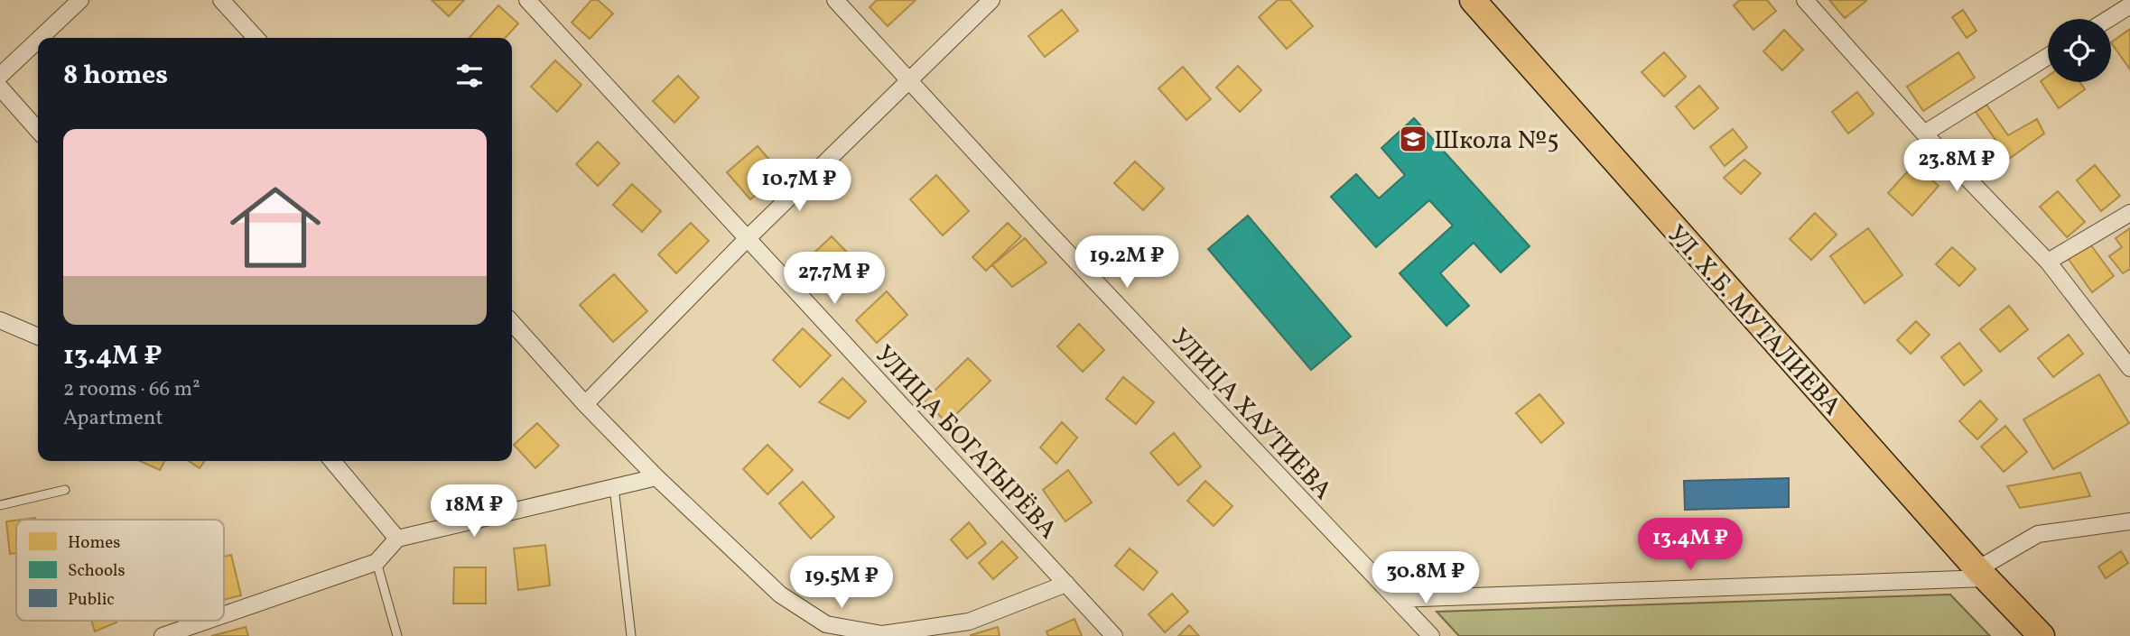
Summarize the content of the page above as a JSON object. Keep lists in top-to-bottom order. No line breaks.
{"streets":{"main road":["УЛ. Х.Б. МУТАЛИЕВА"],"street":["УЛИЦА ХАУТИЕВА","УЛИЦА БОГАТЫРЁВА"]},"places":{"school or university":["Школа №5"]},"legend":["Homes","Schools","Public"],"page":{"heading":"8 homes","list":[{"name":"13.4M ₽","note":"2 rooms · 66 m² · Apartment"}],"price":["23.8M ₽","10.7M ₽","19.2M ₽","27.7M ₽","18M ₽","13.4M ₽","30.8M ₽","19.5M ₽"]}}
